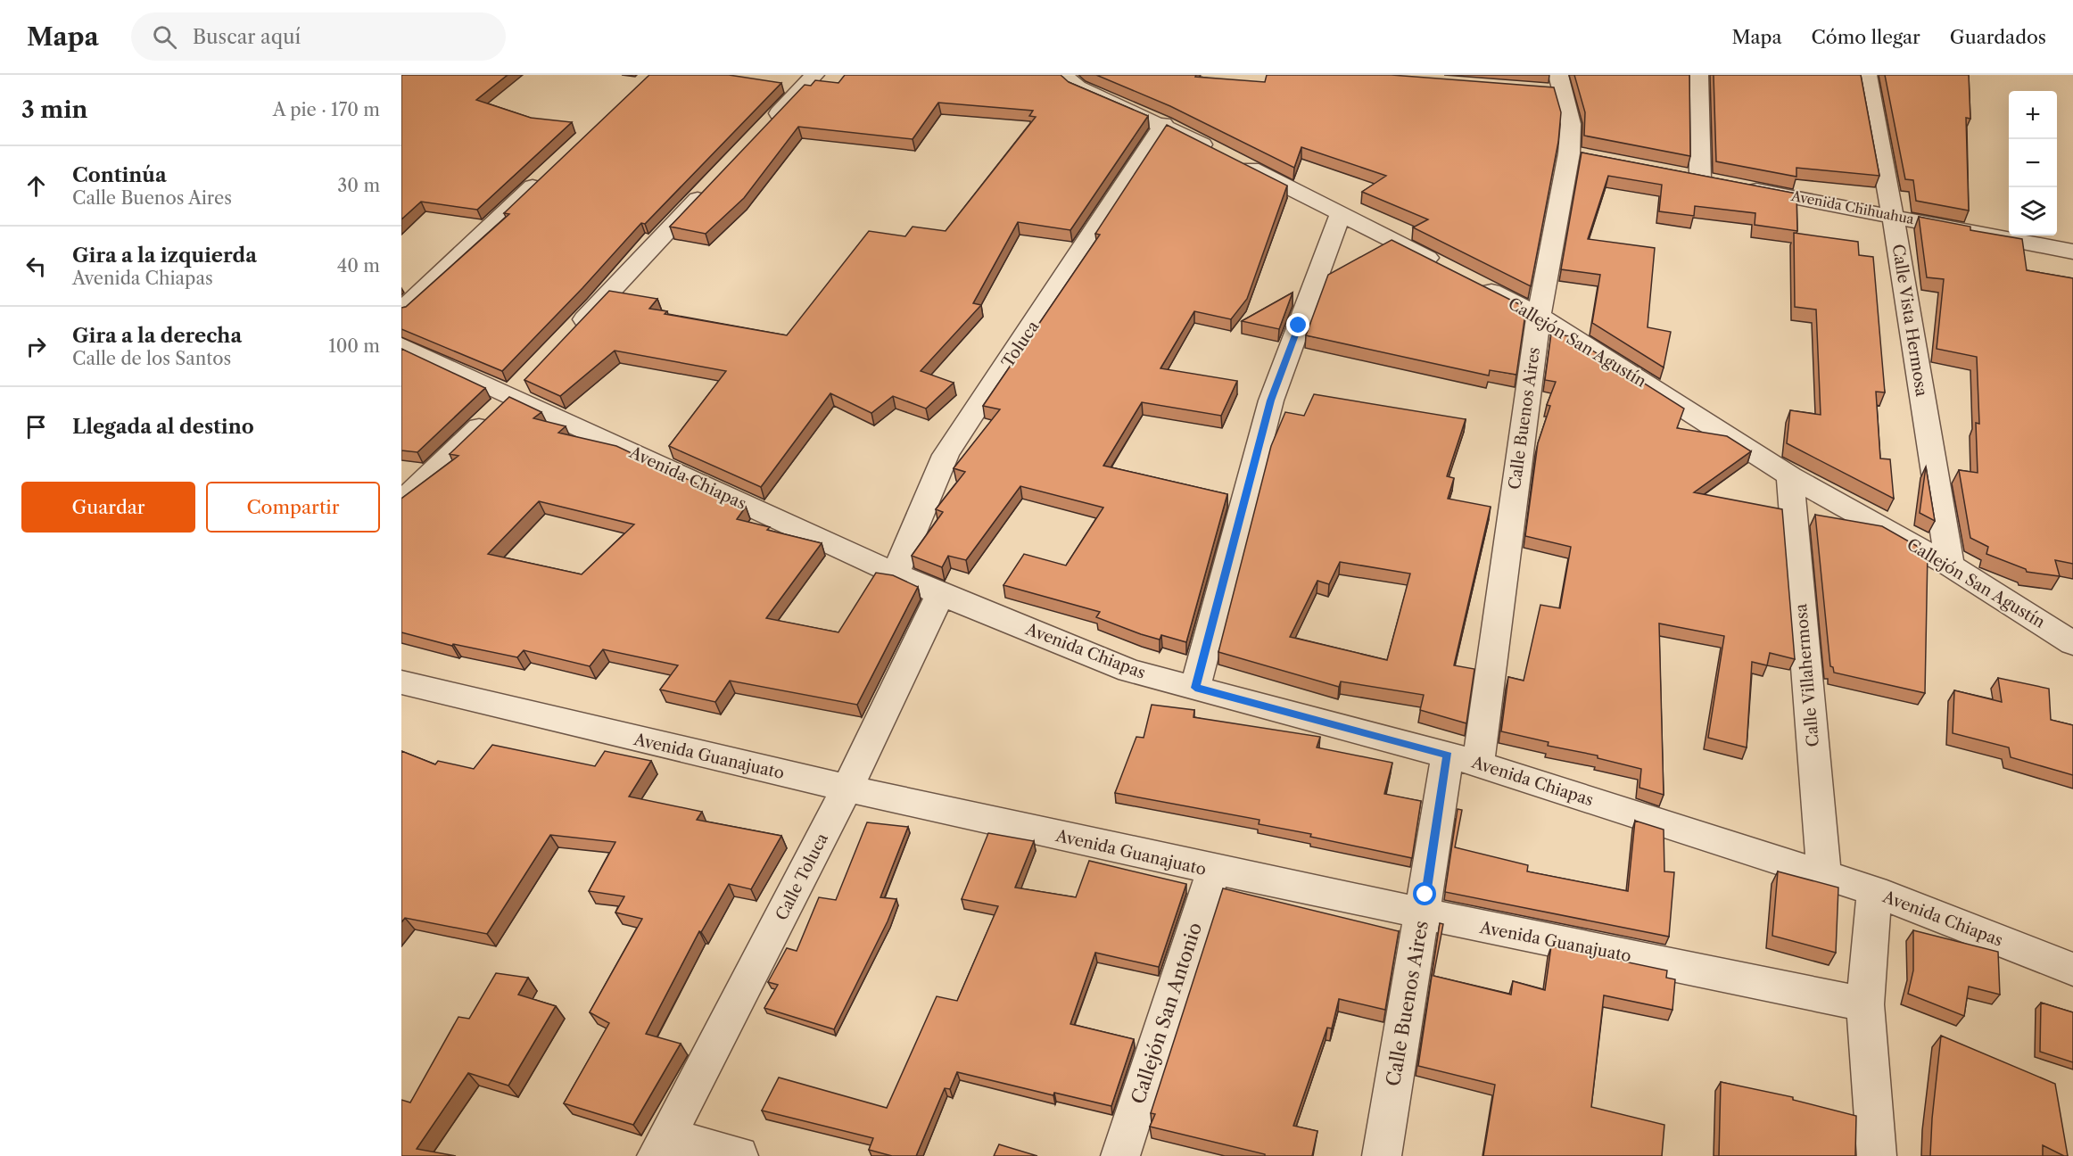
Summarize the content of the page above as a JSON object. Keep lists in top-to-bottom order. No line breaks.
{"streets":{"street":["Avenida Chihuahua","Calle Vista Hermosa","Callejón San Agustín","Toluca","Calle Buenos Aires","Avenida Chiapas","Calle Villahermosa","Avenida Guanajuato","Calle Toluca","Callejón San Antonio"]},"crossings":[["Avenida Chihuahua","Calle Vista Hermosa"],["Calle Vista Hermosa","Callejón San Agustín"],["Callejón San Agustín","Calle Buenos Aires"],["Callejón San Agustín","Calle Villahermosa"],["Toluca","Avenida Chiapas"],["Calle Buenos Aires","Avenida Chiapas"],["Calle Buenos Aires","Avenida Guanajuato"],["Avenida Chiapas","Calle Villahermosa"],["Avenida Chiapas","Calle Toluca"],["Avenida Guanajuato","Calle Toluca"],["Avenida Guanajuato","Callejón San Antonio"]],"page":{"header":"Mapa","search":"Buscar aquí","nav":["Mapa","Cómo llegar","Guardados"],"heading":["3 min","A pie · 170 m"],"map_buttons":["+","−"],"list":[["Continúa","Calle Buenos Aires","30 m"],["Gira a la izquierda","Avenida Chiapas","40 m"],["Gira a la derecha","Calle de los Santos","100 m"],"Llegada al destino"],"buttons":["Guardar","Compartir"]}}
